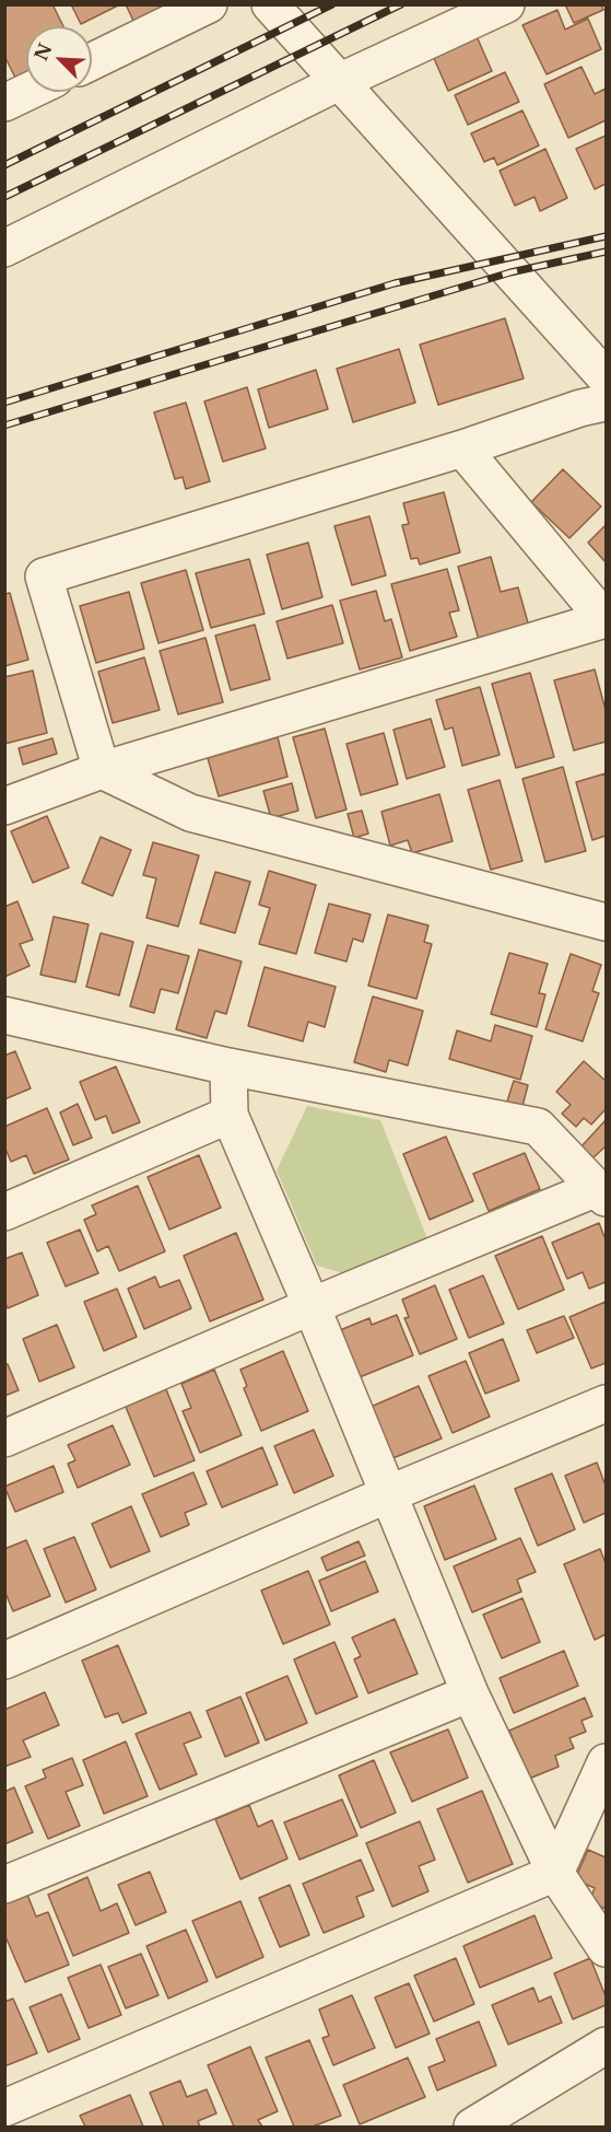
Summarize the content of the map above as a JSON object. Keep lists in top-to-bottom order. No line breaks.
{"north":"top left"}
